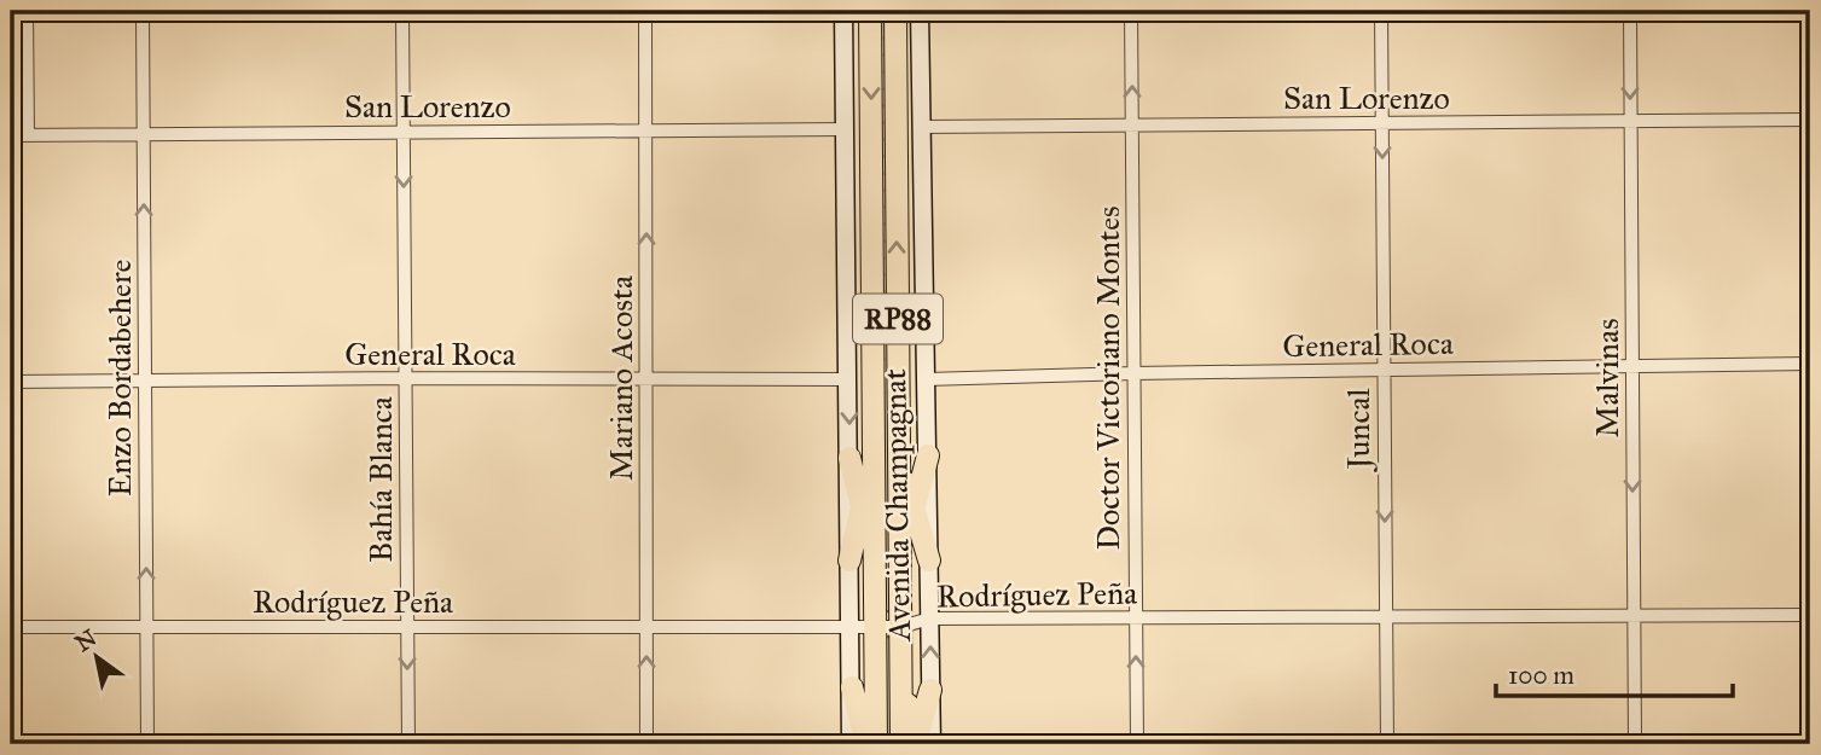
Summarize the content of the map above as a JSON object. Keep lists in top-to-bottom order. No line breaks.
{"streets":{"highway":["RP88","Avenida Champagnat"],"street":["San Lorenzo","General Roca","Enzo Bordabehere","Mariano Acosta","Doctor Victoriano Montes","Malvinas","Juncal","Bahía Blanca","Rodríguez Peña"]},"crossings":[["San Lorenzo","Enzo Bordabehere"],["San Lorenzo","Mariano Acosta"],["San Lorenzo","Doctor Victoriano Montes"],["San Lorenzo","Malvinas"],["San Lorenzo","Juncal"],["San Lorenzo","Bahía Blanca"],["San Lorenzo","Avenida Champagnat"],["General Roca","Enzo Bordabehere"],["General Roca","Mariano Acosta"],["General Roca","Doctor Victoriano Montes"],["General Roca","Malvinas"],["General Roca","Juncal"],["General Roca","Bahía Blanca"],["General Roca","Avenida Champagnat"],["Enzo Bordabehere","Rodríguez Peña"],["Mariano Acosta","Rodríguez Peña"],["Doctor Victoriano Montes","Rodríguez Peña"],["Malvinas","Rodríguez Peña"],["Juncal","Rodríguez Peña"],["Bahía Blanca","Rodríguez Peña"],["Avenida Champagnat","Rodríguez Peña"]],"one_way":["Enzo Bordabehere","Mariano Acosta","Malvinas","Juncal","Bahía Blanca"],"scale_bar":"100 m","north":"top left"}
